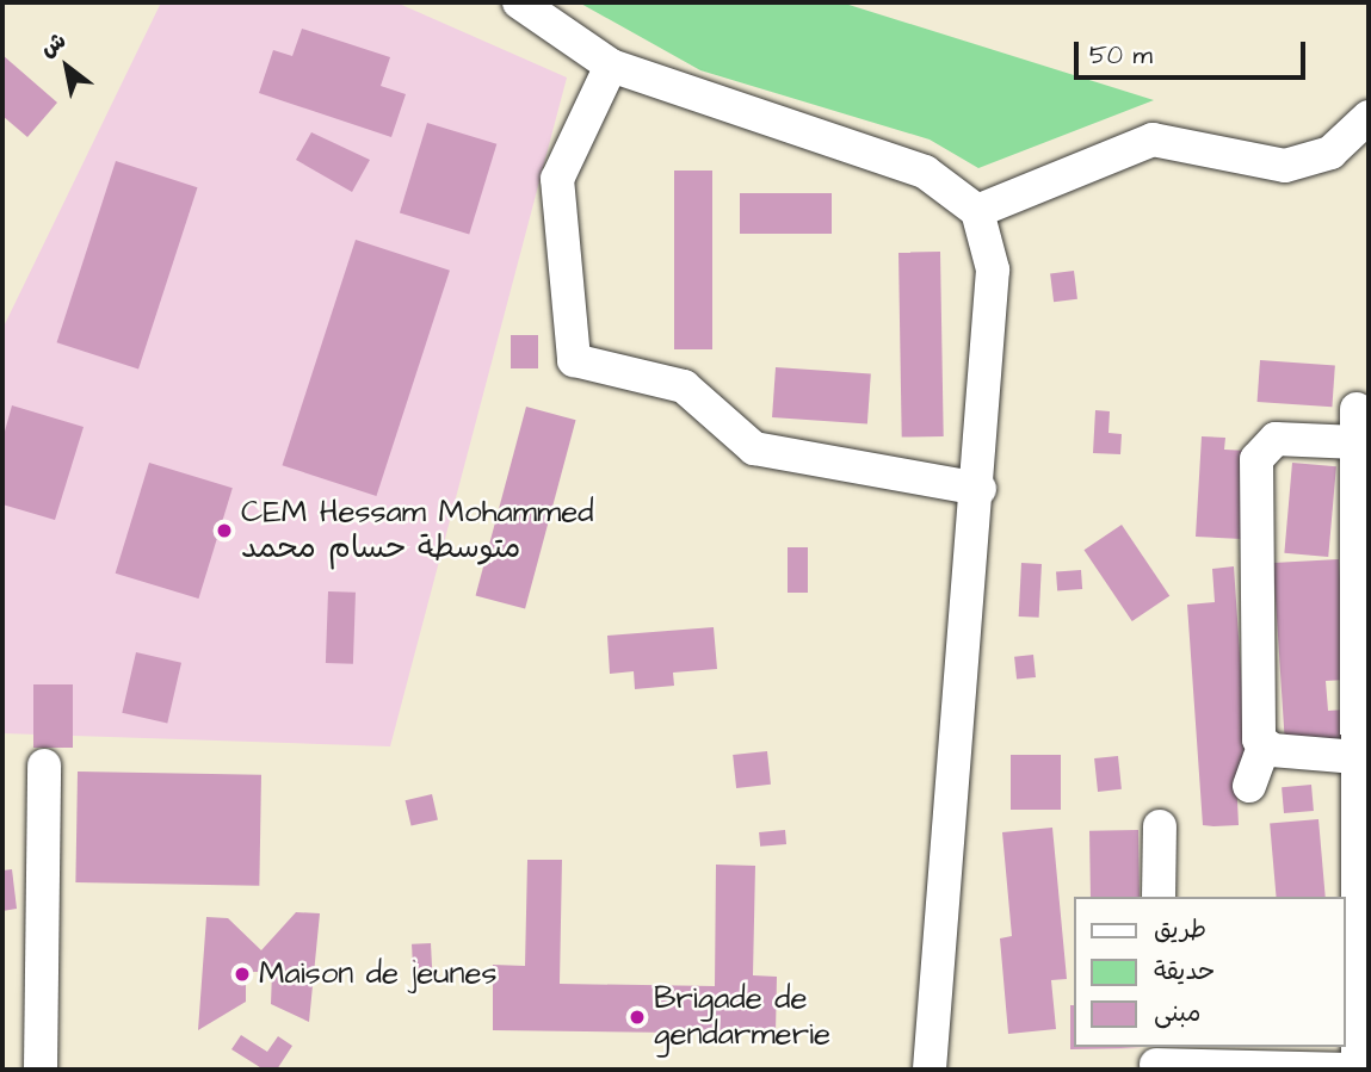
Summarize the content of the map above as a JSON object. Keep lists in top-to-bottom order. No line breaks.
{"places":["CEM Hessam Mohammed متوسطة حسام محمد","Maison de jeunes","Brigade de gendarmerie"],"legend":["طريق","حديقة","مبنى"],"scale_bar":"50 m","north":"top left"}
